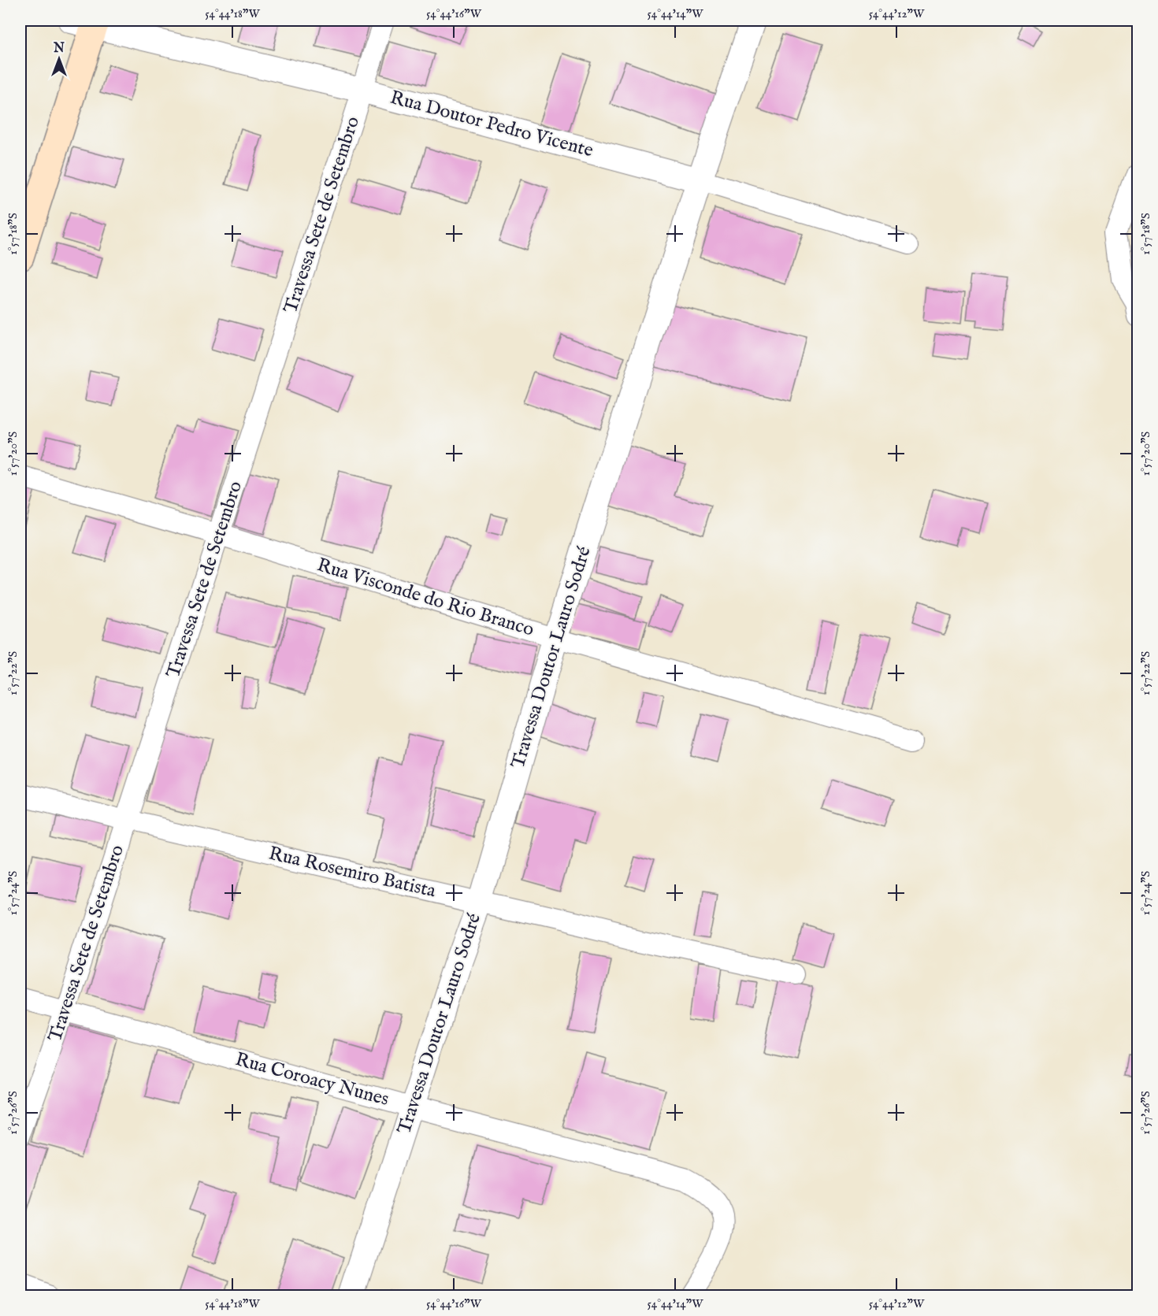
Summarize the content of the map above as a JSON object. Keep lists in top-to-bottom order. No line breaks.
{"streets":{"street":["Rua Doutor Pedro Vicente","Travessa Sete de Setembro","Rua Visconde do Rio Branco","Travessa Doutor Lauro Sodré","Rua Rosemiro Batista","Rua Coroacy Nunes"]},"crossings":[["Rua Doutor Pedro Vicente","Travessa Sete de Setembro"],["Rua Doutor Pedro Vicente","Travessa Doutor Lauro Sodré"],["Travessa Sete de Setembro","Rua Visconde do Rio Branco"],["Travessa Sete de Setembro","Rua Rosemiro Batista"],["Travessa Sete de Setembro","Rua Coroacy Nunes"],["Rua Visconde do Rio Branco","Travessa Doutor Lauro Sodré"],["Travessa Doutor Lauro Sodré","Rua Rosemiro Batista"],["Travessa Doutor Lauro Sodré","Rua Coroacy Nunes"]],"north":"top","coordinates":["54°44'18\"W","54°44'16\"W","54°44'14\"W","54°44'12\"W","1°57'18\"S","1°57'20\"S","1°57'22\"S","1°57'24\"S","1°57'26\"S"]}
